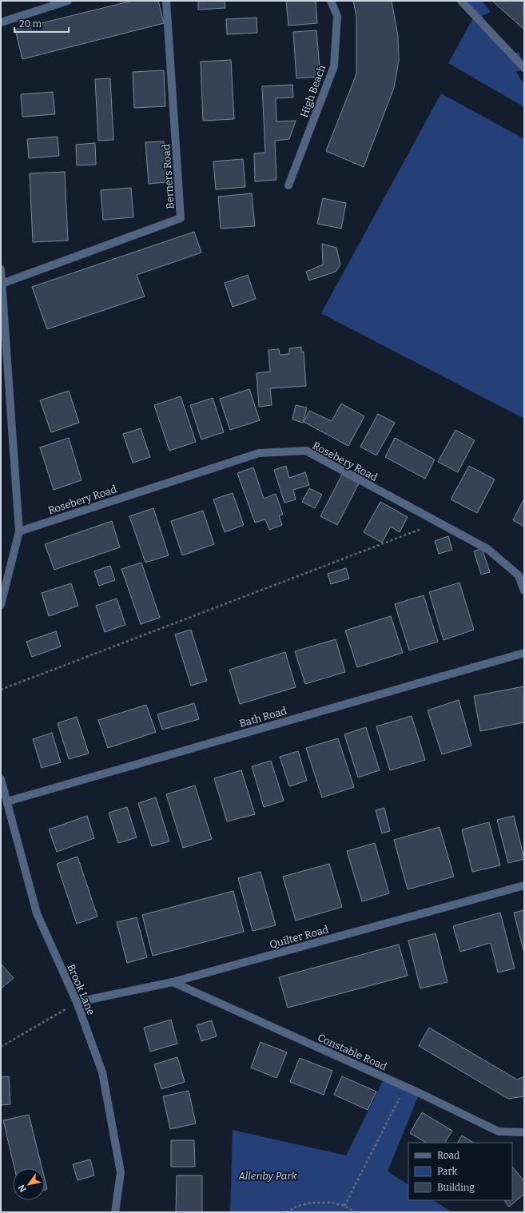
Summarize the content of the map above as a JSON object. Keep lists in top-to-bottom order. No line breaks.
{"streets":{"street":["High Beach","Berners Road","Rosebery Road","Bath Road","Quilter Road","Brook Lane","Constable Road"]},"crossings":[["Bath Road","Brook Lane"],["Quilter Road","Brook Lane"],["Quilter Road","Constable Road"]],"parks":["Allenby Park"],"legend":["Road","Park","Building"],"scale_bar":"20 m","north":"bottom left"}
